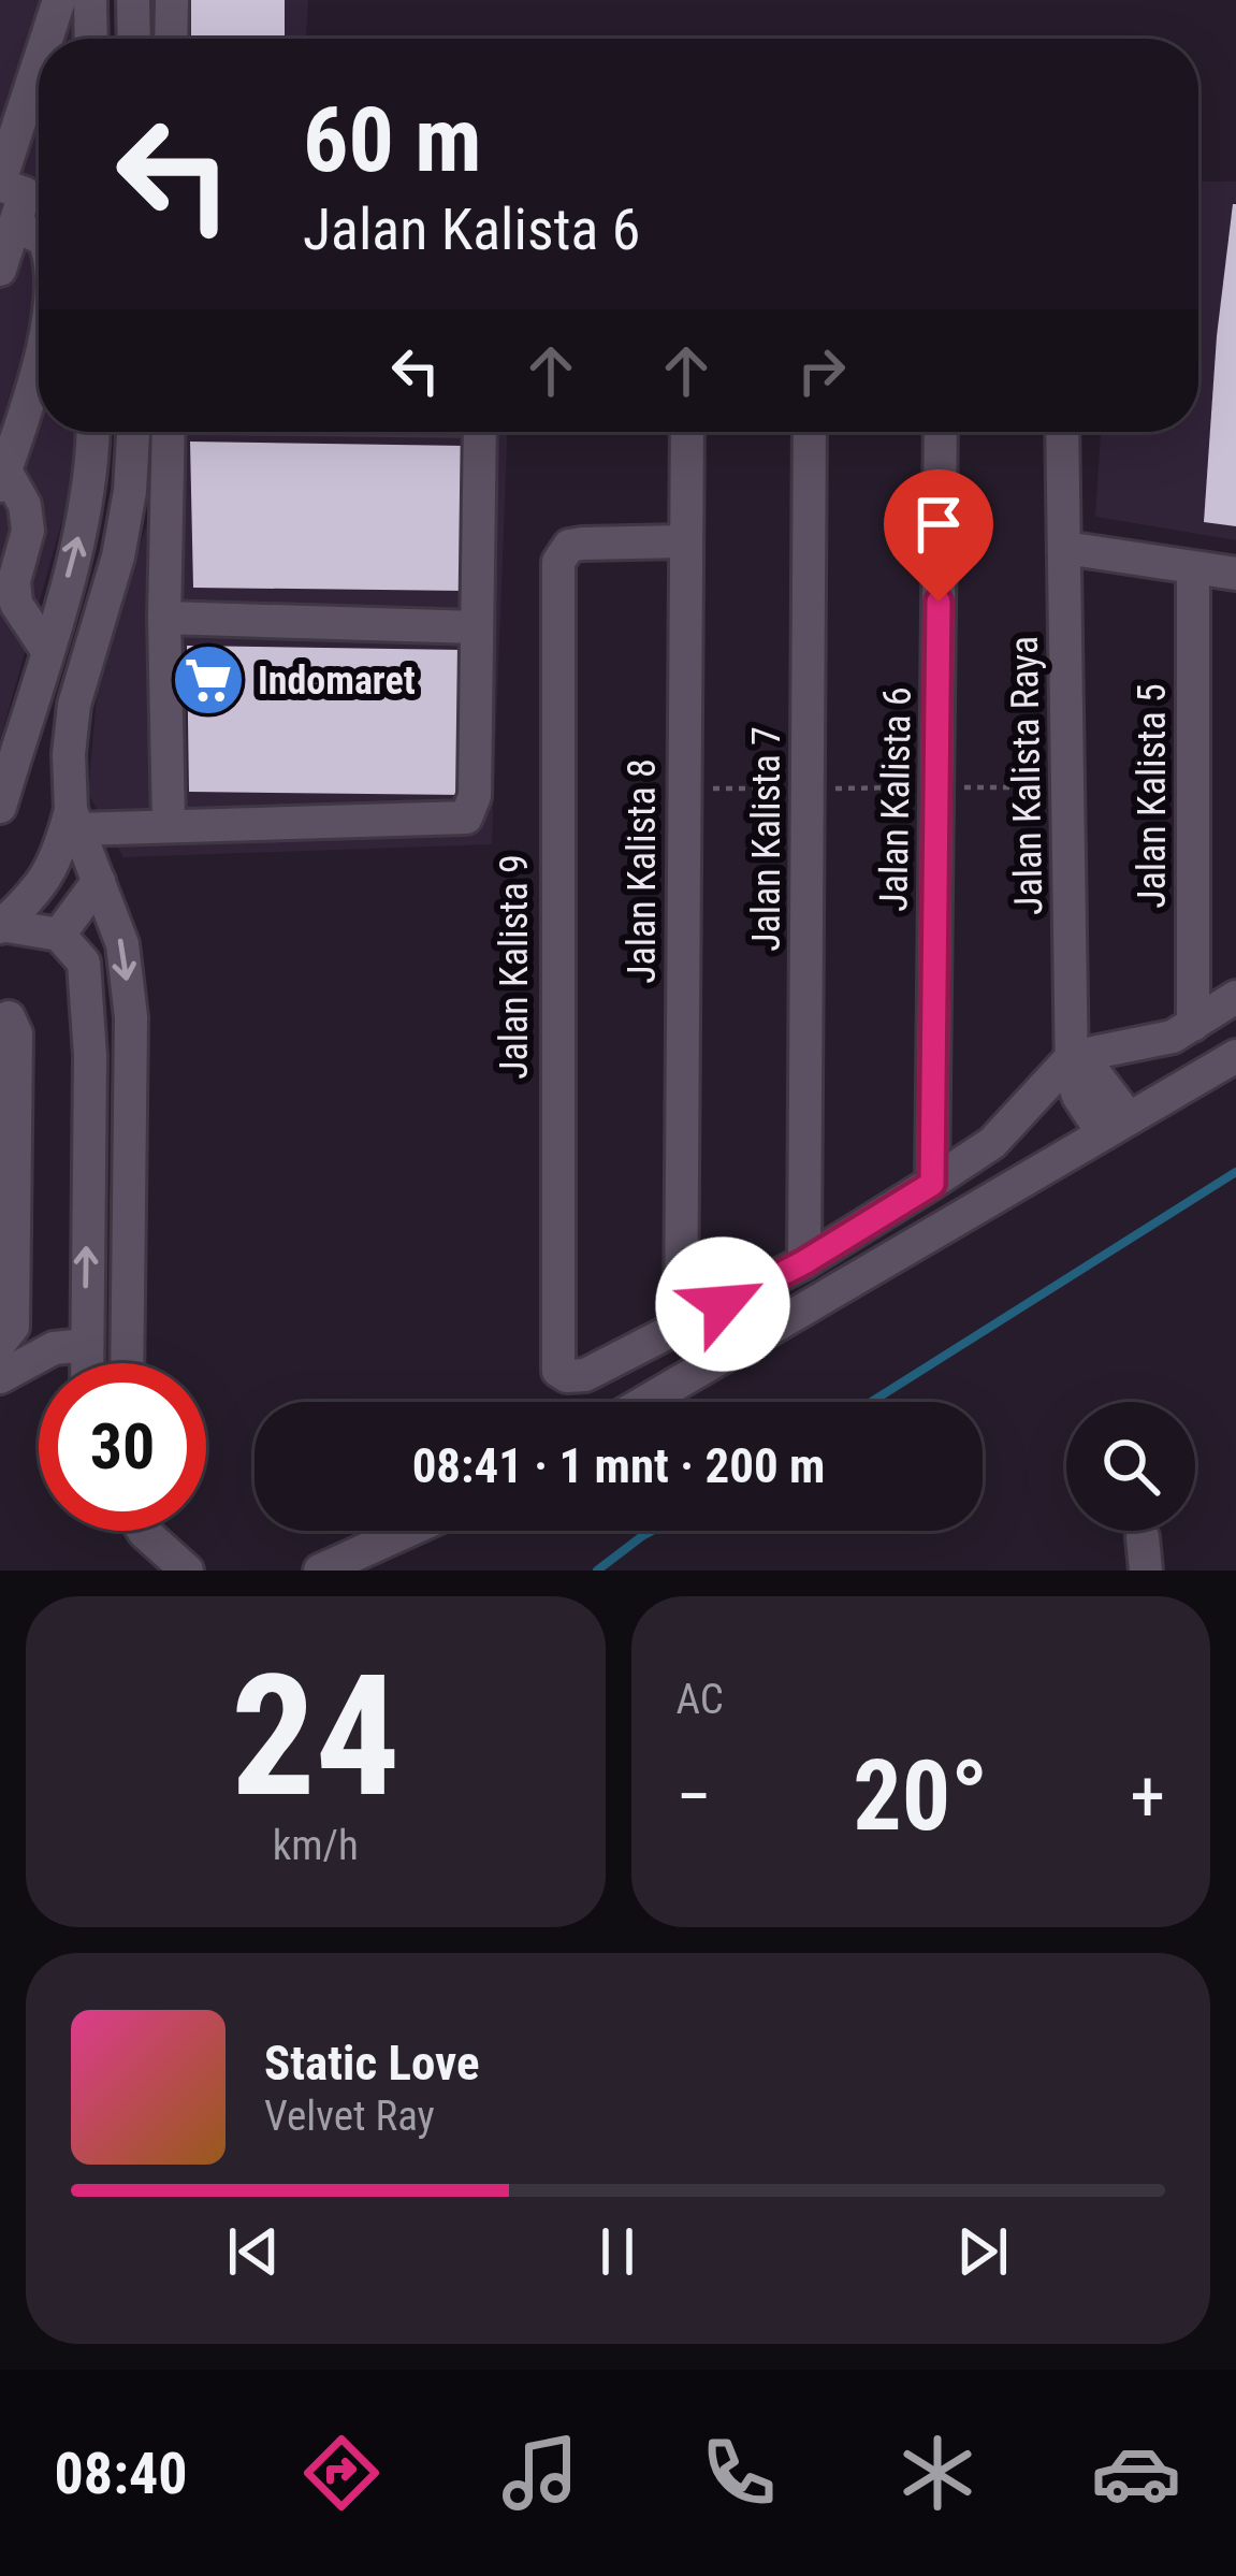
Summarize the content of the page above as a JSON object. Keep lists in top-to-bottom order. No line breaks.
{"streets":{"street":["Jalan Kalista Raya","Jalan Kalista 5","Jalan Kalista 6","Jalan Kalista 7","Jalan Kalista 8","Jalan Kalista 9"]},"crossings":[["Jalan Kalista 8","Jalan Kalista 9"]],"places":{"supermarket":["Indomaret"]},"page":{"turn":["60 m","Jalan Kalista 6"],"limit":"30","trip":"08:41 · 1 mnt · 200 m","tile":[["24","km/h"],"AC"],"heat":["−","20°","+"],"song":["Static Love","Velvet Ray"],"tabs":"08:40"}}
